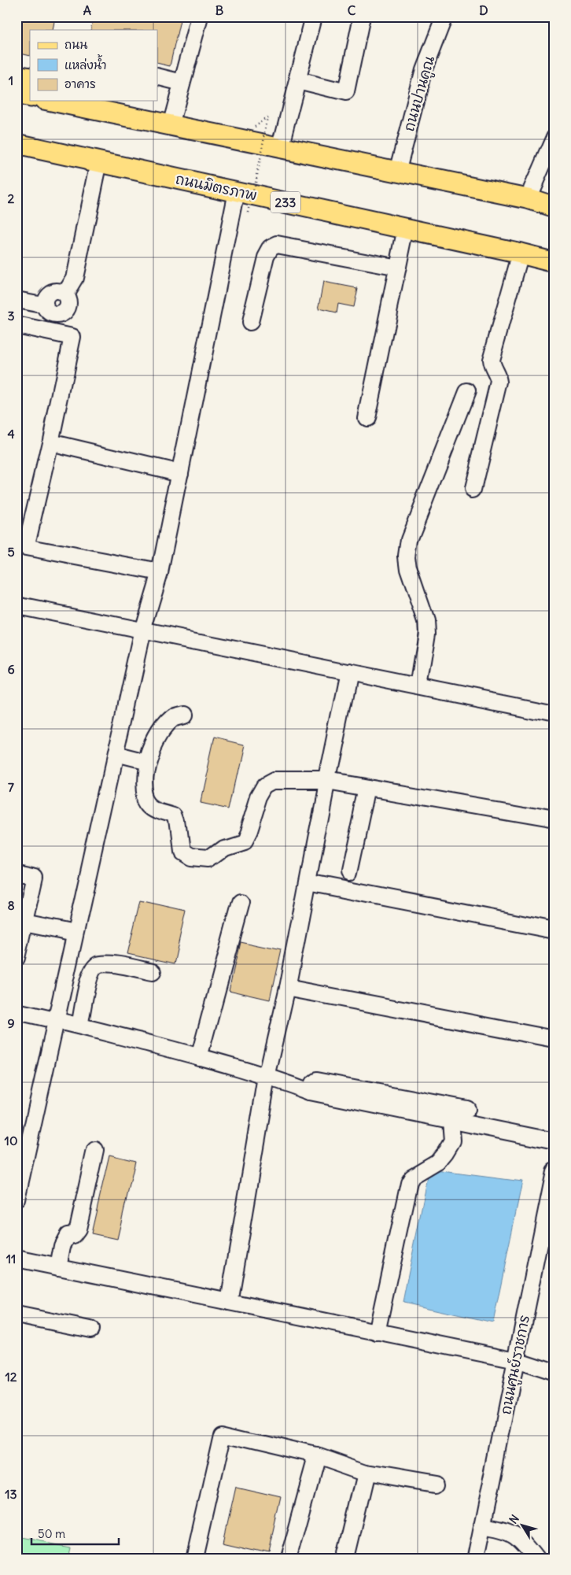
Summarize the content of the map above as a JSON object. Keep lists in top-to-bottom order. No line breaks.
{"streets":{"main road":["ถนนมิตรภาพ","233"],"street":["ถนนปานคูณ","ถนนศูนย์ราชการ"]},"legend":["ถนน","แหล่งน้ำ","อาคาร"],"scale_bar":"50 m","north":"top left","grid":{"columns":["A","B","C","D"],"rows":["1","2","3","4","5","6","7","8","9","10","11","12","13"]}}
